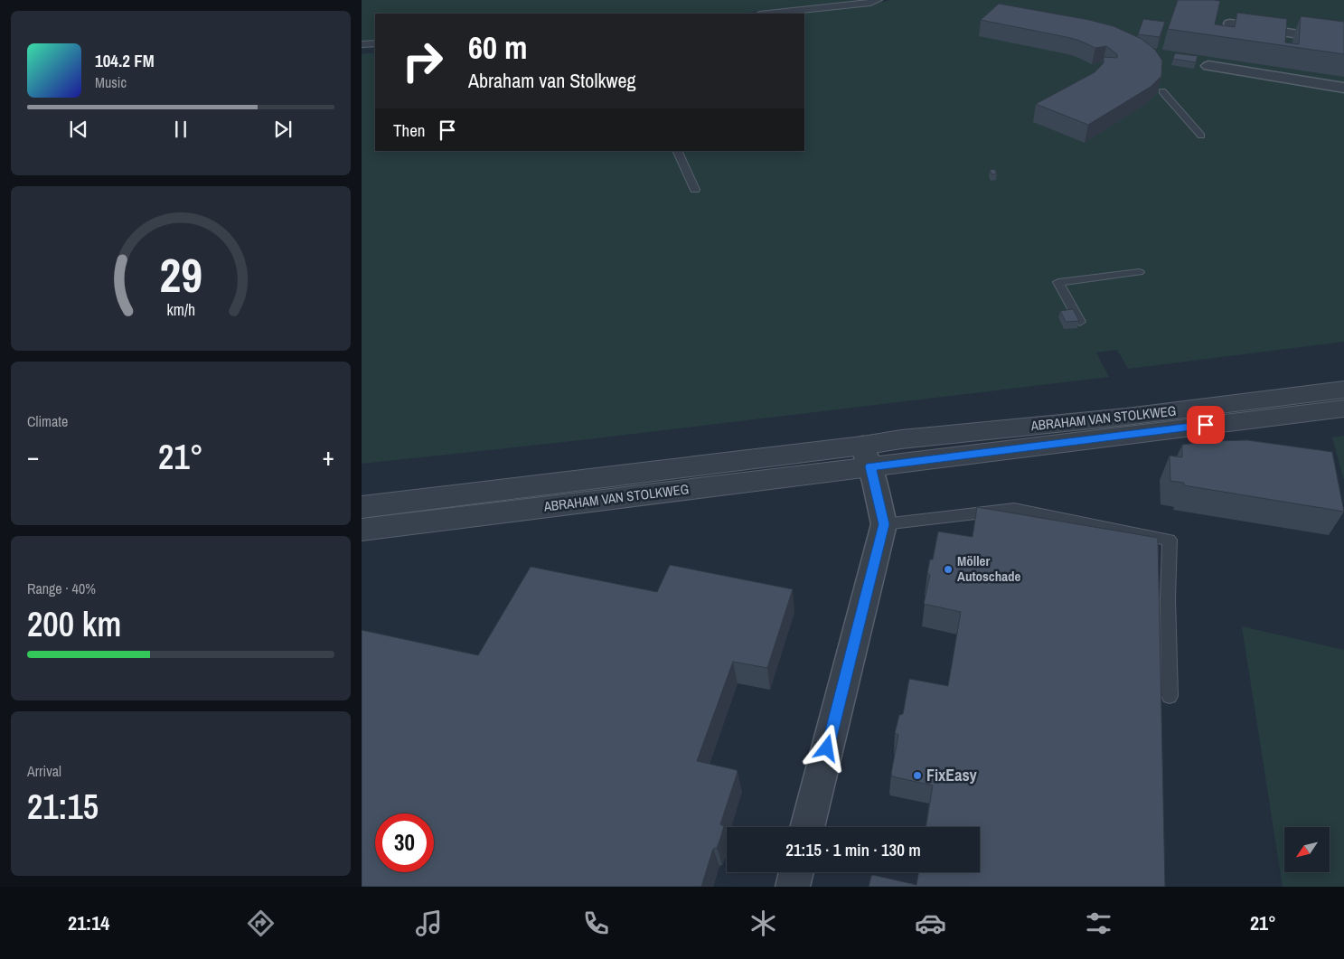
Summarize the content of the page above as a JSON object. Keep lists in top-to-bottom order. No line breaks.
{"streets":{"street":["ABRAHAM VAN STOLKWEG"]},"places":["Möller Autoschade","FixEasy"],"north":"bottom left","page":{"turn":["60 m","Abraham van Stolkweg"],"song":["104.2 FM","Music"],"then":"Then","tile":["Climate",["Range · 40%","200 km"],["Arrival","21:15"]],"heat":["−","21°","+"],"limit":"30","trip":"21:15 · 1 min · 130 m","tabs":["21:14","21°"],"gauge":["29","km/h"]}}
